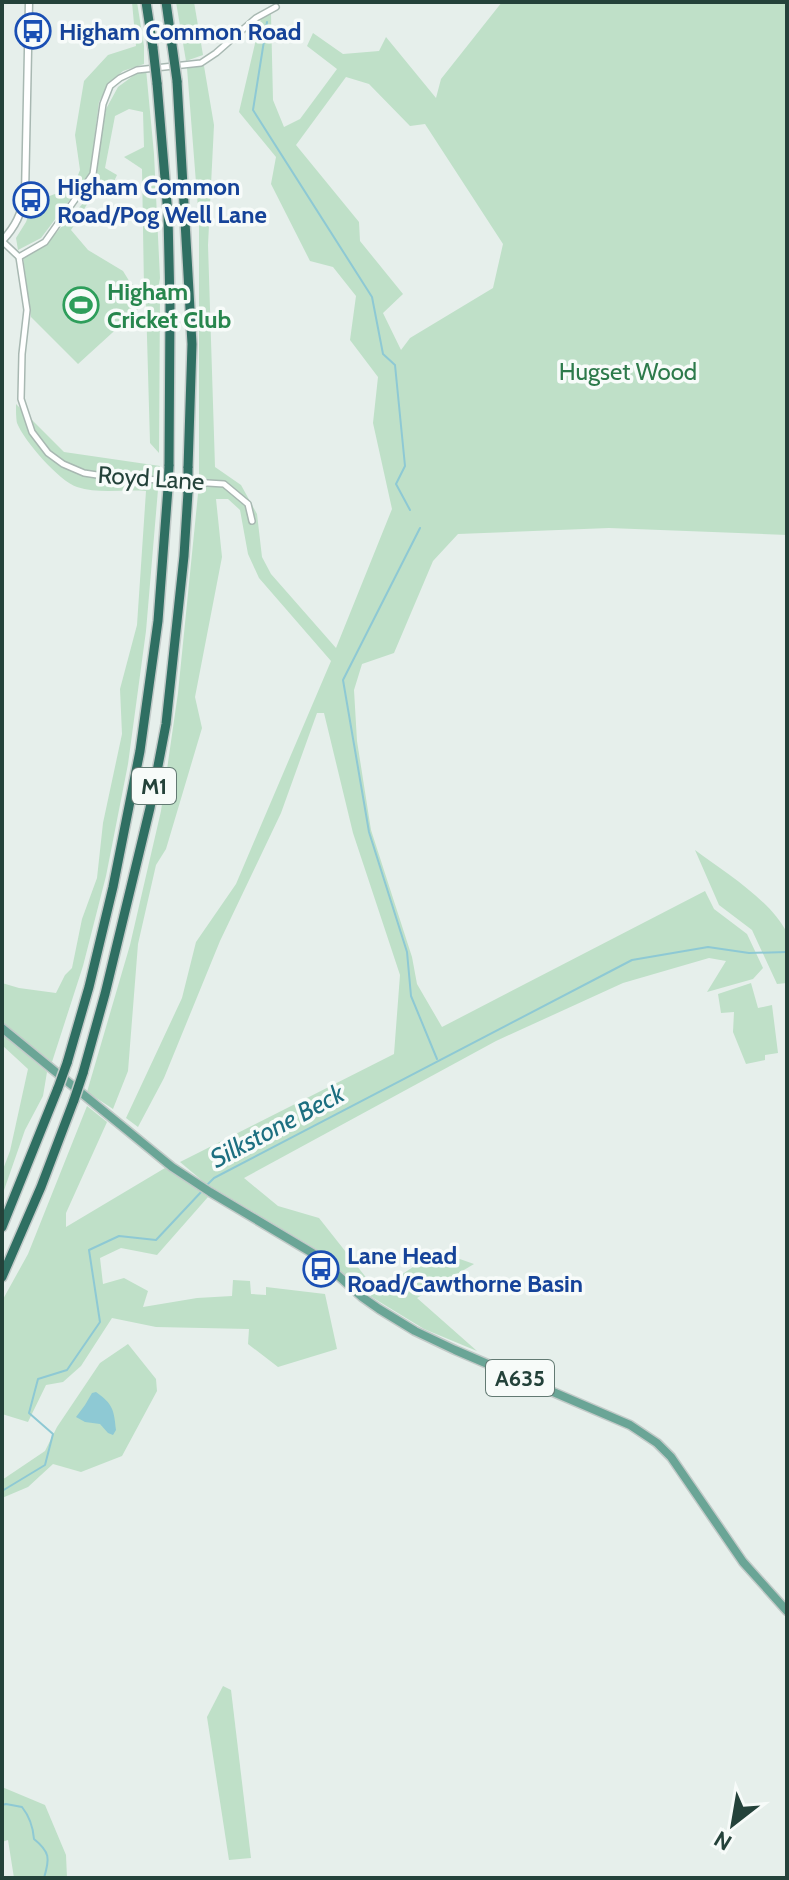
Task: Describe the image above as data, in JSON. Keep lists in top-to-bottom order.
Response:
{
  "streets": {
    "highway": ["M1"],
    "main road": ["A635"],
    "street": ["Royd Lane"]
  },
  "water": ["Silkstone Beck"],
  "parks": ["Hugset Wood"],
  "places": {
    "bus stop": ["Higham Common Road", "Higham Common Road/Pog Well Lane", "Lane Head Road/Cawthorne Basin"],
    "sports": ["Higham Cricket Club"]
  },
  "north": "bottom left"
}
